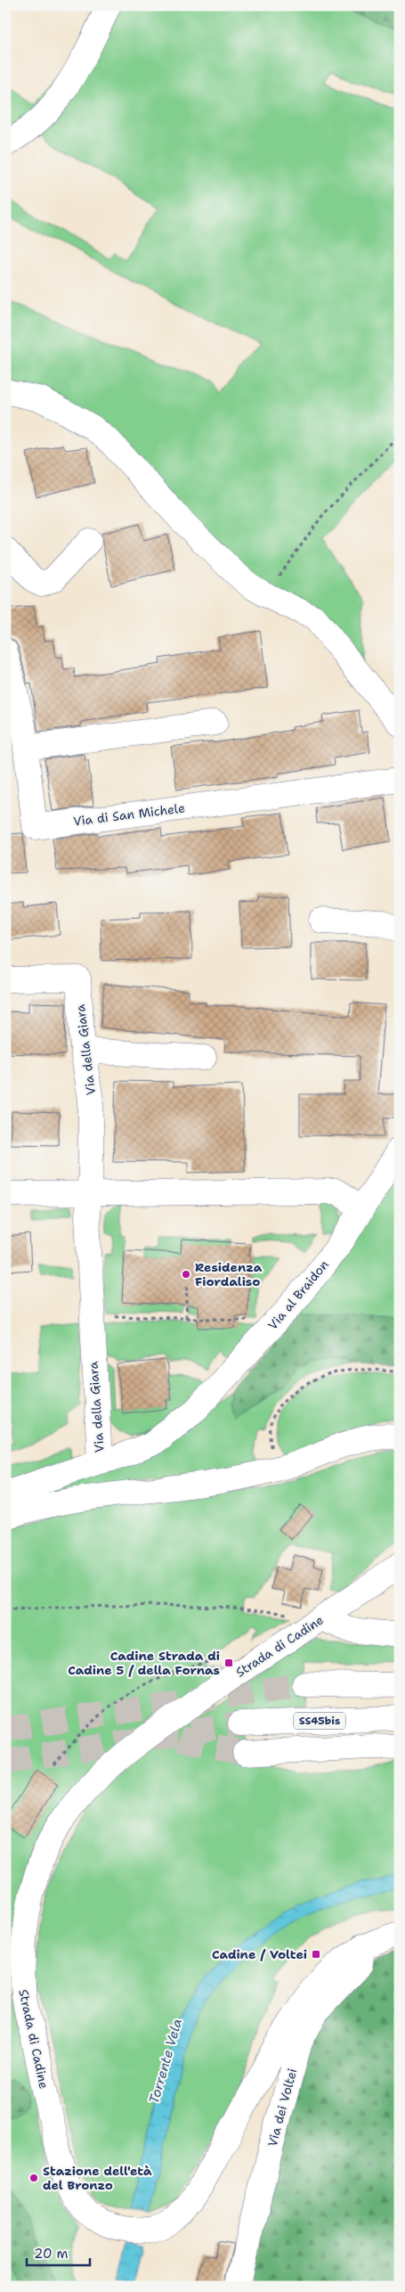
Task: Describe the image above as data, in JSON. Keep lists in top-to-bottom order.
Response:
{
  "streets": {
    "main road": [
      "Via di San Michele",
      "Via della Giara",
      "Via al Braidon",
      "Strada di Cadine",
      "SS45bis",
      "Via dei Voltei"
    ]
  },
  "crossings": [
    ["Via della Giara", "Via al Braidon"],
    ["Strada di Cadine", "Via dei Voltei"]
  ],
  "water": ["Torrente Vela"],
  "places": {
    "other": ["Residenza Fiordaliso", "Stazione dell'età del Bronzo"],
    "transit": ["Cadine Strada di Cadine 5 / della Fornas", "Cadine / Voltei"]
  },
  "scale_bar": "20 m"
}
